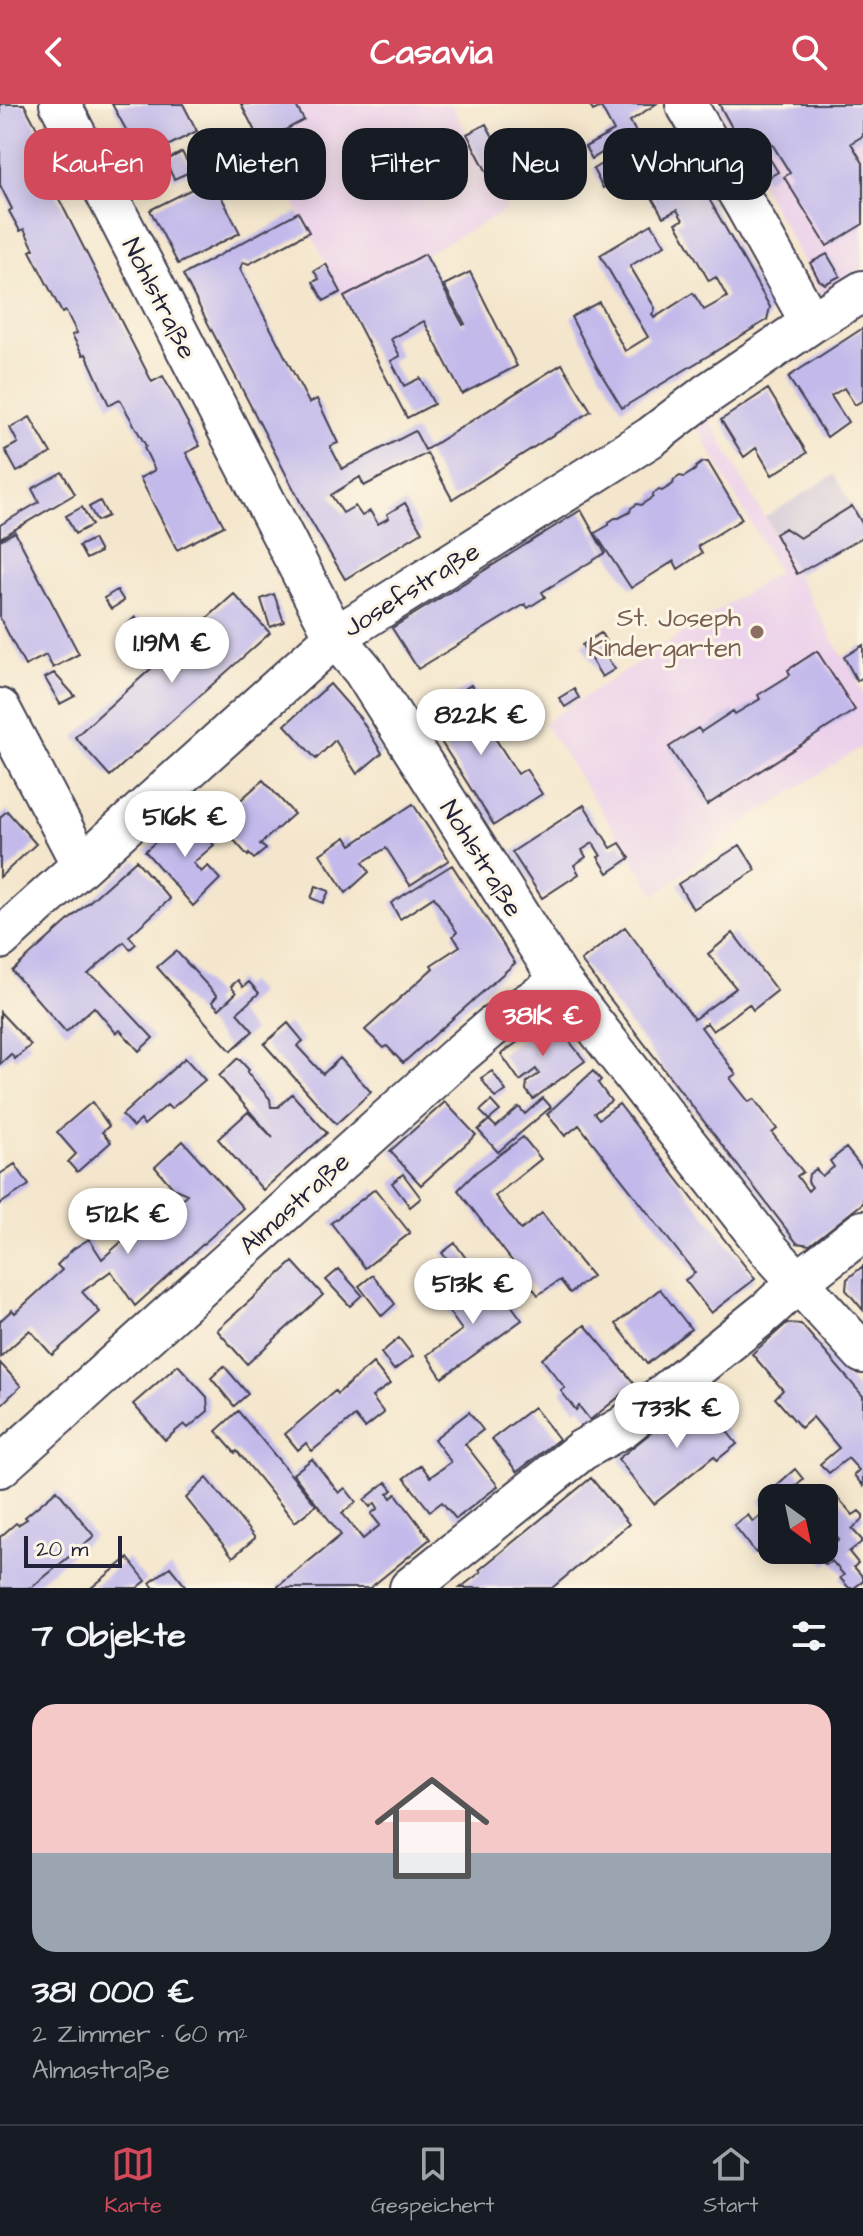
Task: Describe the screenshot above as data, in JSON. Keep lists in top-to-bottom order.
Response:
{
  "streets": {
    "street": ["Nohlstraße", "Josefstraße", "Almastraße"]
  },
  "crossings": [
    ["Nohlstraße", "Josefstraße"],
    ["Nohlstraße", "Almastraße"]
  ],
  "places": ["St. Joseph Kindergarten"],
  "scale_bar": "20 m",
  "north": "bottom right",
  "page": {
    "header": "Casavia",
    "chip": [
      "Kaufen",
      "Mieten",
      "Filter",
      "Neu",
      "Wohnung"
    ],
    "price": [
      "1.19M €",
      "822K €",
      "516K €",
      "381K €",
      "512K €",
      "513K €",
      "733K €"
    ],
    "scale": "20 m",
    "heading": "7 Objekte",
    "list": [
      {
        "name": "381 000 €",
        "note": "2 Zimmer · 60 m² · Almastraße"
      }
    ],
    "tabs": ["Karte", "Gespeichert", "Start"]
  }
}
